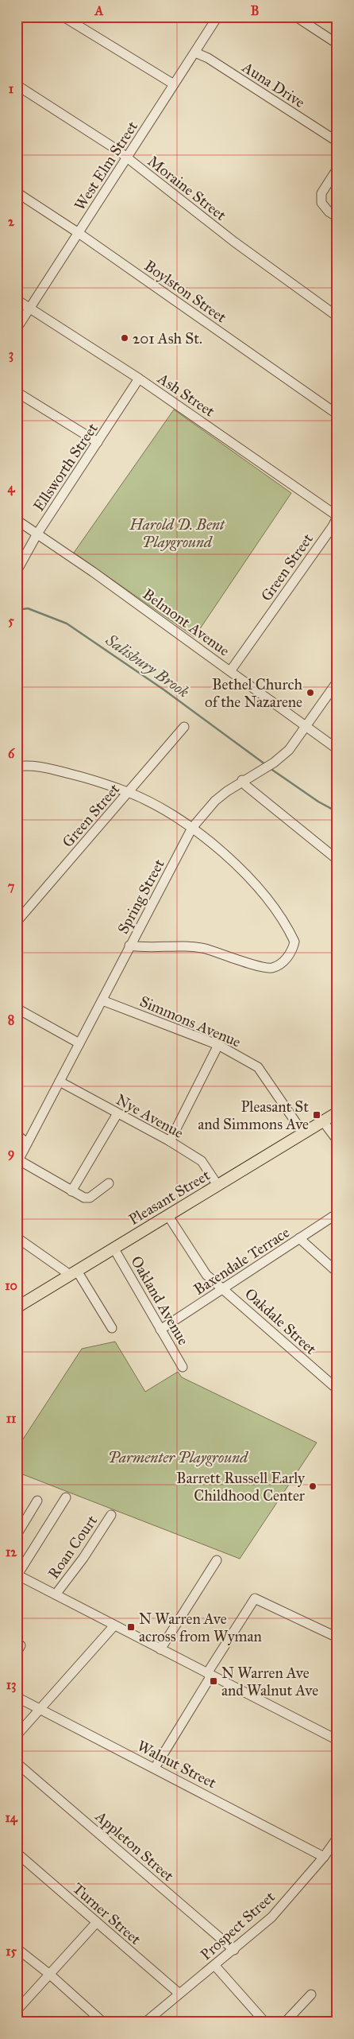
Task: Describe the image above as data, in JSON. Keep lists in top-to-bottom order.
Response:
{
  "streets": {
    "main road": ["Pleasant Street"],
    "street": [
      "Auna Drive",
      "West Elm Street",
      "Moraine Street",
      "Boylston Street",
      "Ash Street",
      "Ellsworth Street",
      "Green Street",
      "Belmont Avenue",
      "Spring Street",
      "Simmons Avenue",
      "Nye Avenue",
      "Baxendale Terrace",
      "Oakland Avenue",
      "Oakdale Street",
      "Roan Court",
      "Walnut Street",
      "Appleton Street",
      "Turner Street",
      "Prospect Street"
    ]
  },
  "crossings": [
    ["Auna Drive", "West Elm Street"],
    ["West Elm Street", "Moraine Street"],
    ["West Elm Street", "Boylston Street"],
    ["West Elm Street", "Ash Street"],
    ["Ash Street", "Ellsworth Street"],
    ["Ash Street", "Green Street"],
    ["Ellsworth Street", "Belmont Avenue"],
    ["Green Street", "Belmont Avenue"],
    ["Belmont Avenue", "Spring Street"],
    ["Spring Street", "Simmons Avenue"],
    ["Spring Street", "Nye Avenue"],
    ["Simmons Avenue", "Pleasant Street"],
    ["Nye Avenue", "Pleasant Street"],
    ["Pleasant Street", "Oakland Avenue"],
    ["Pleasant Street", "Oakdale Street"],
    ["Baxendale Terrace", "Oakland Avenue"],
    ["Baxendale Terrace", "Oakdale Street"],
    ["Walnut Street", "Prospect Street"],
    ["Appleton Street", "Prospect Street"],
    ["Turner Street", "Prospect Street"]
  ],
  "water": ["Salisbury Brook"],
  "parks": ["Harold D. Bent Playground", "Parmenter Playground"],
  "places": {
    "other": ["201 Ash St.", "Bethel Church of the Nazarene", "Barrett Russell Early Childhood Center"],
    "transit": ["Pleasant St and Simmons Ave", "N Warren Ave across from Wyman", "N Warren Ave and Walnut Ave"]
  },
  "grid": {
    "columns": ["A", "B"],
    "rows": [
      "1",
      "2",
      "3",
      "4",
      "5",
      "6",
      "7",
      "8",
      "9",
      "10",
      "11",
      "12",
      "13",
      "14",
      "15"
    ]
  }
}
